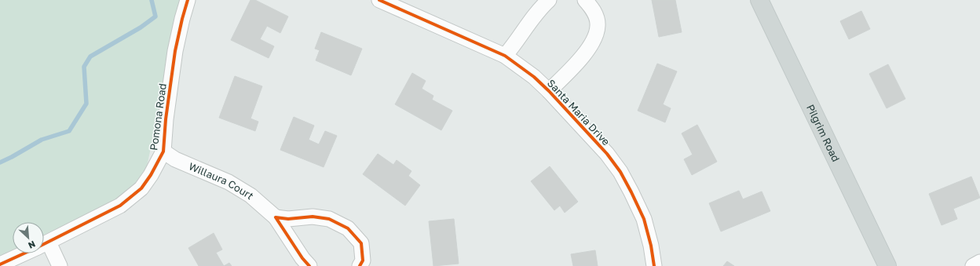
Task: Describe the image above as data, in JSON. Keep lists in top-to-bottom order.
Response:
{
  "streets": {
    "main road": ["Pilgrim Road"],
    "street": ["Santa Maria Drive", "Pomona Road", "Willaura Court"]
  },
  "crossings": [
    ["Pomona Road", "Willaura Court"]
  ],
  "north": "bottom right"
}
